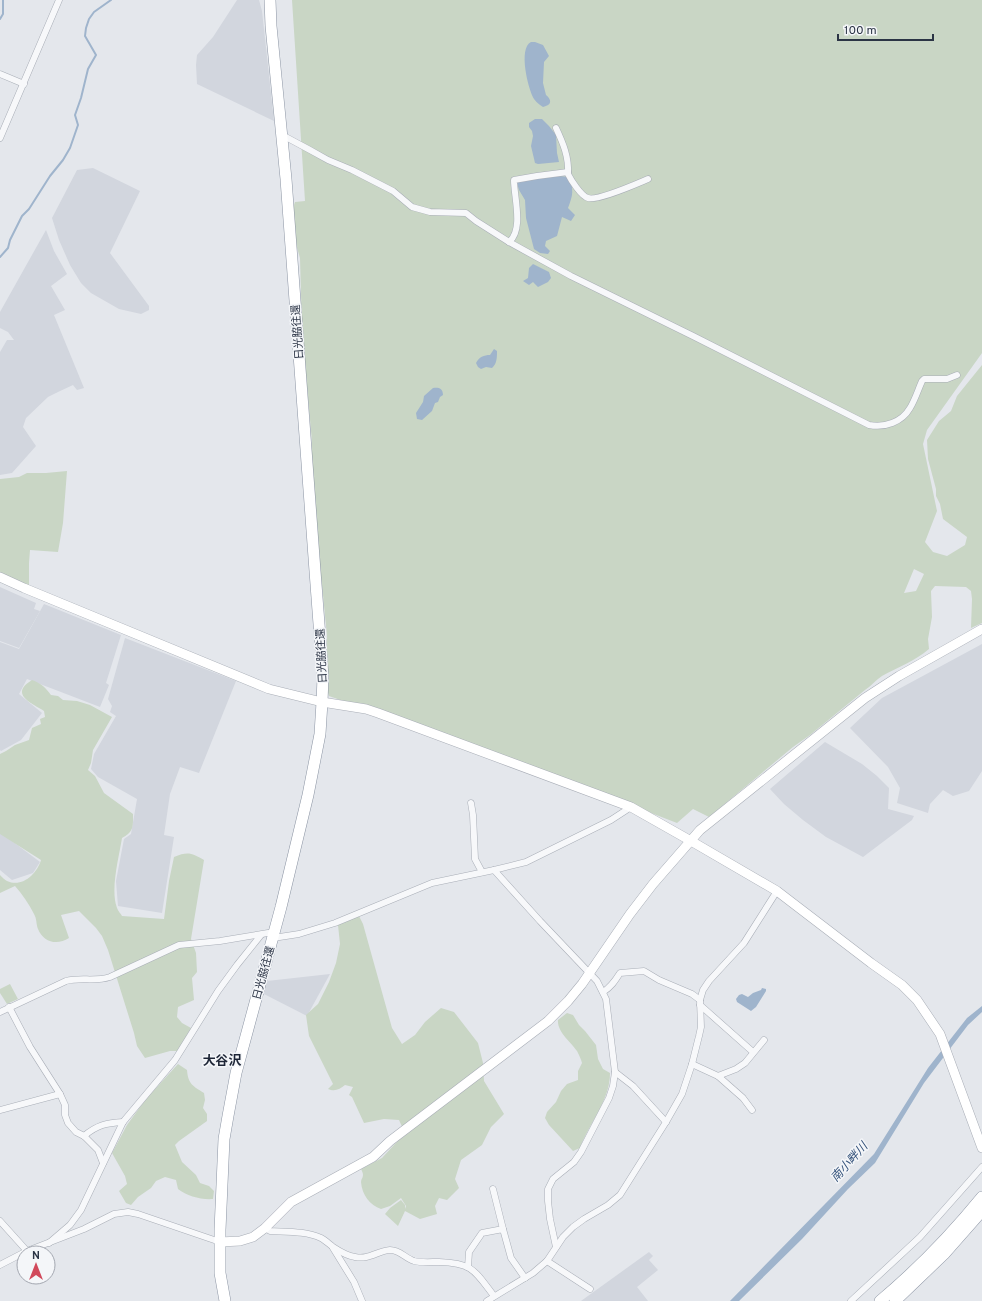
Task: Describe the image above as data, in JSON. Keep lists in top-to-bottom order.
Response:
{
  "streets": {
    "highway": ["日光脇往還"]
  },
  "districts": ["大谷沢"],
  "water": ["南小畔川"],
  "scale_bar": "100 m",
  "north": "top"
}
